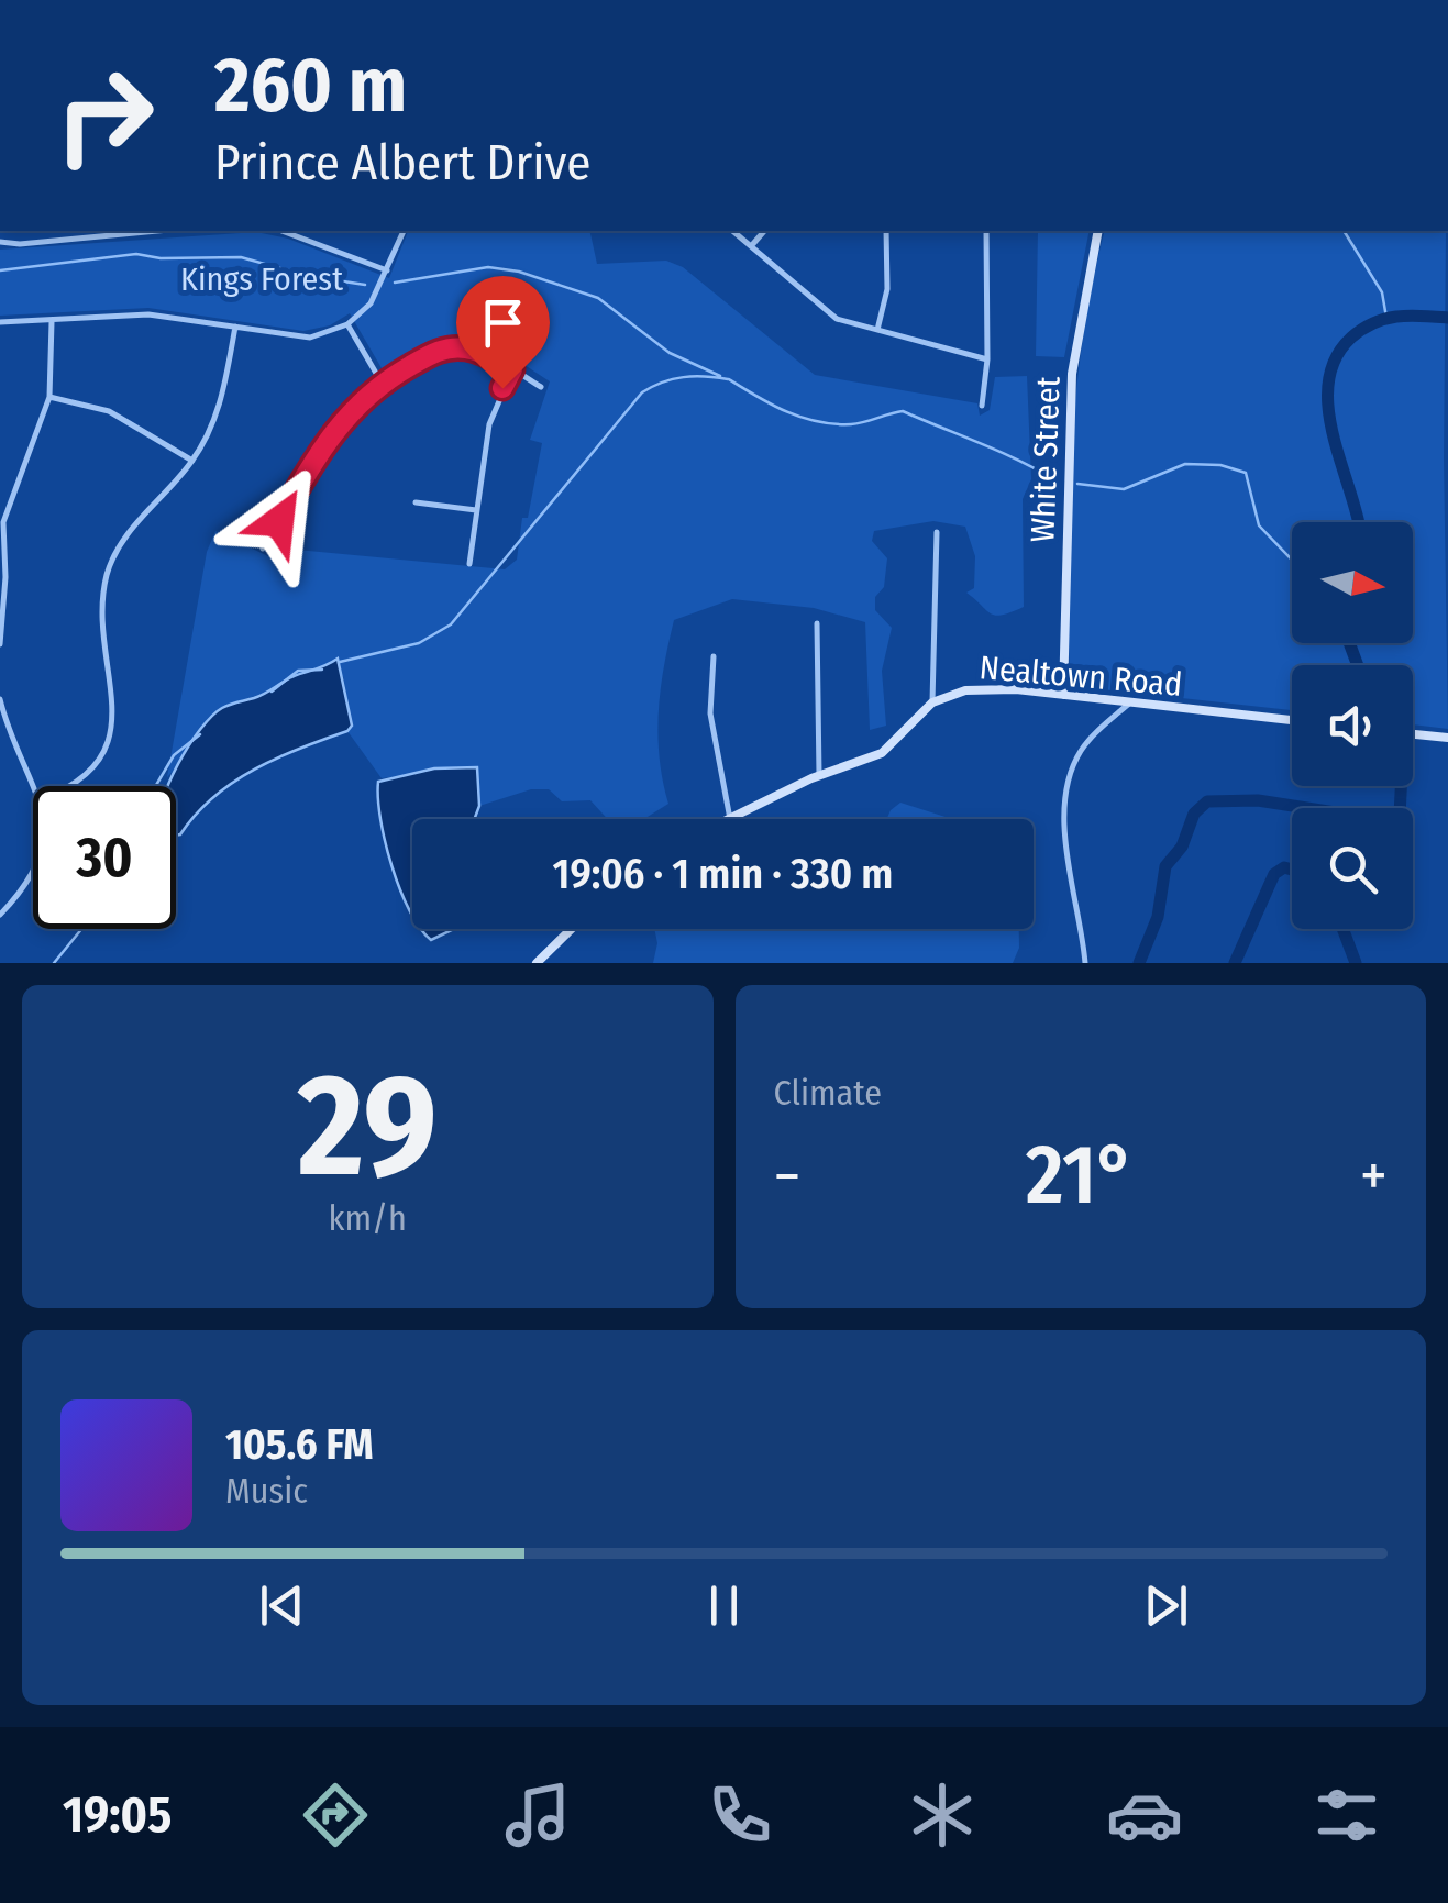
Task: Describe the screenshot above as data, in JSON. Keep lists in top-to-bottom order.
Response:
{
  "streets": {
    "street": ["White Street", "Nealtown Road"]
  },
  "crossings": [
    ["White Street", "Nealtown Road"]
  ],
  "parks": ["Kings Forest"],
  "north": "right",
  "page": {
    "turn": ["260 m", "Prince Albert Drive"],
    "limit": "30",
    "trip": "19:06 · 1 min · 330 m",
    "tile": [
      ["29", "km/h"],
      "Climate"
    ],
    "heat": ["−", "21°", "+"],
    "song": ["105.6 FM", "Music"],
    "tabs": "19:05"
  }
}
